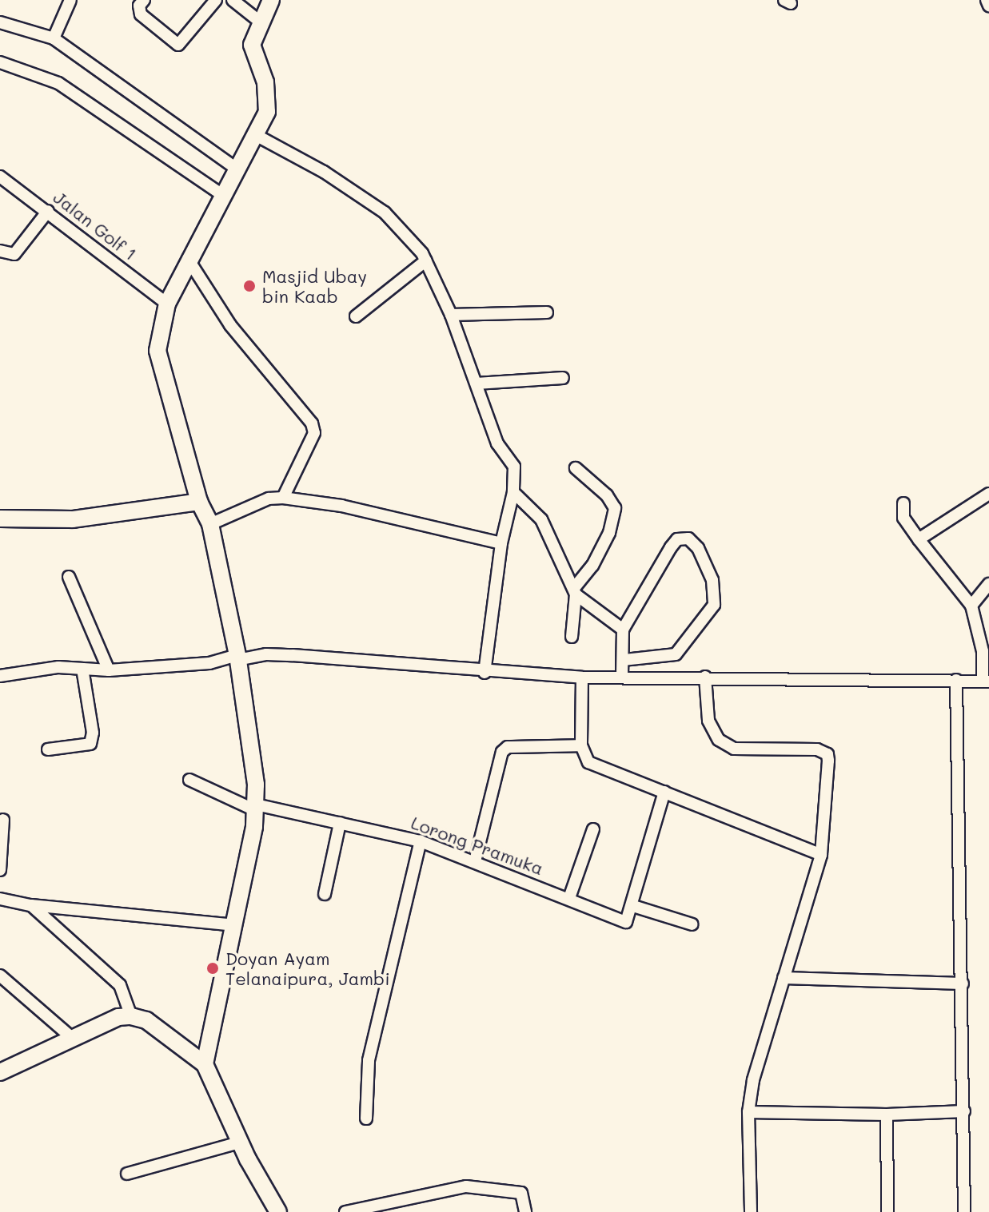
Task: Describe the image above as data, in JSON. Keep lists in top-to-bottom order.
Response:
{
  "streets": {
    "street": ["Jalan Golf 1", "Lorong Pramuka"]
  },
  "places": ["Masjid Ubay bin Kaab", "Doyan Ayam Telanaipura, Jambi"]
}
